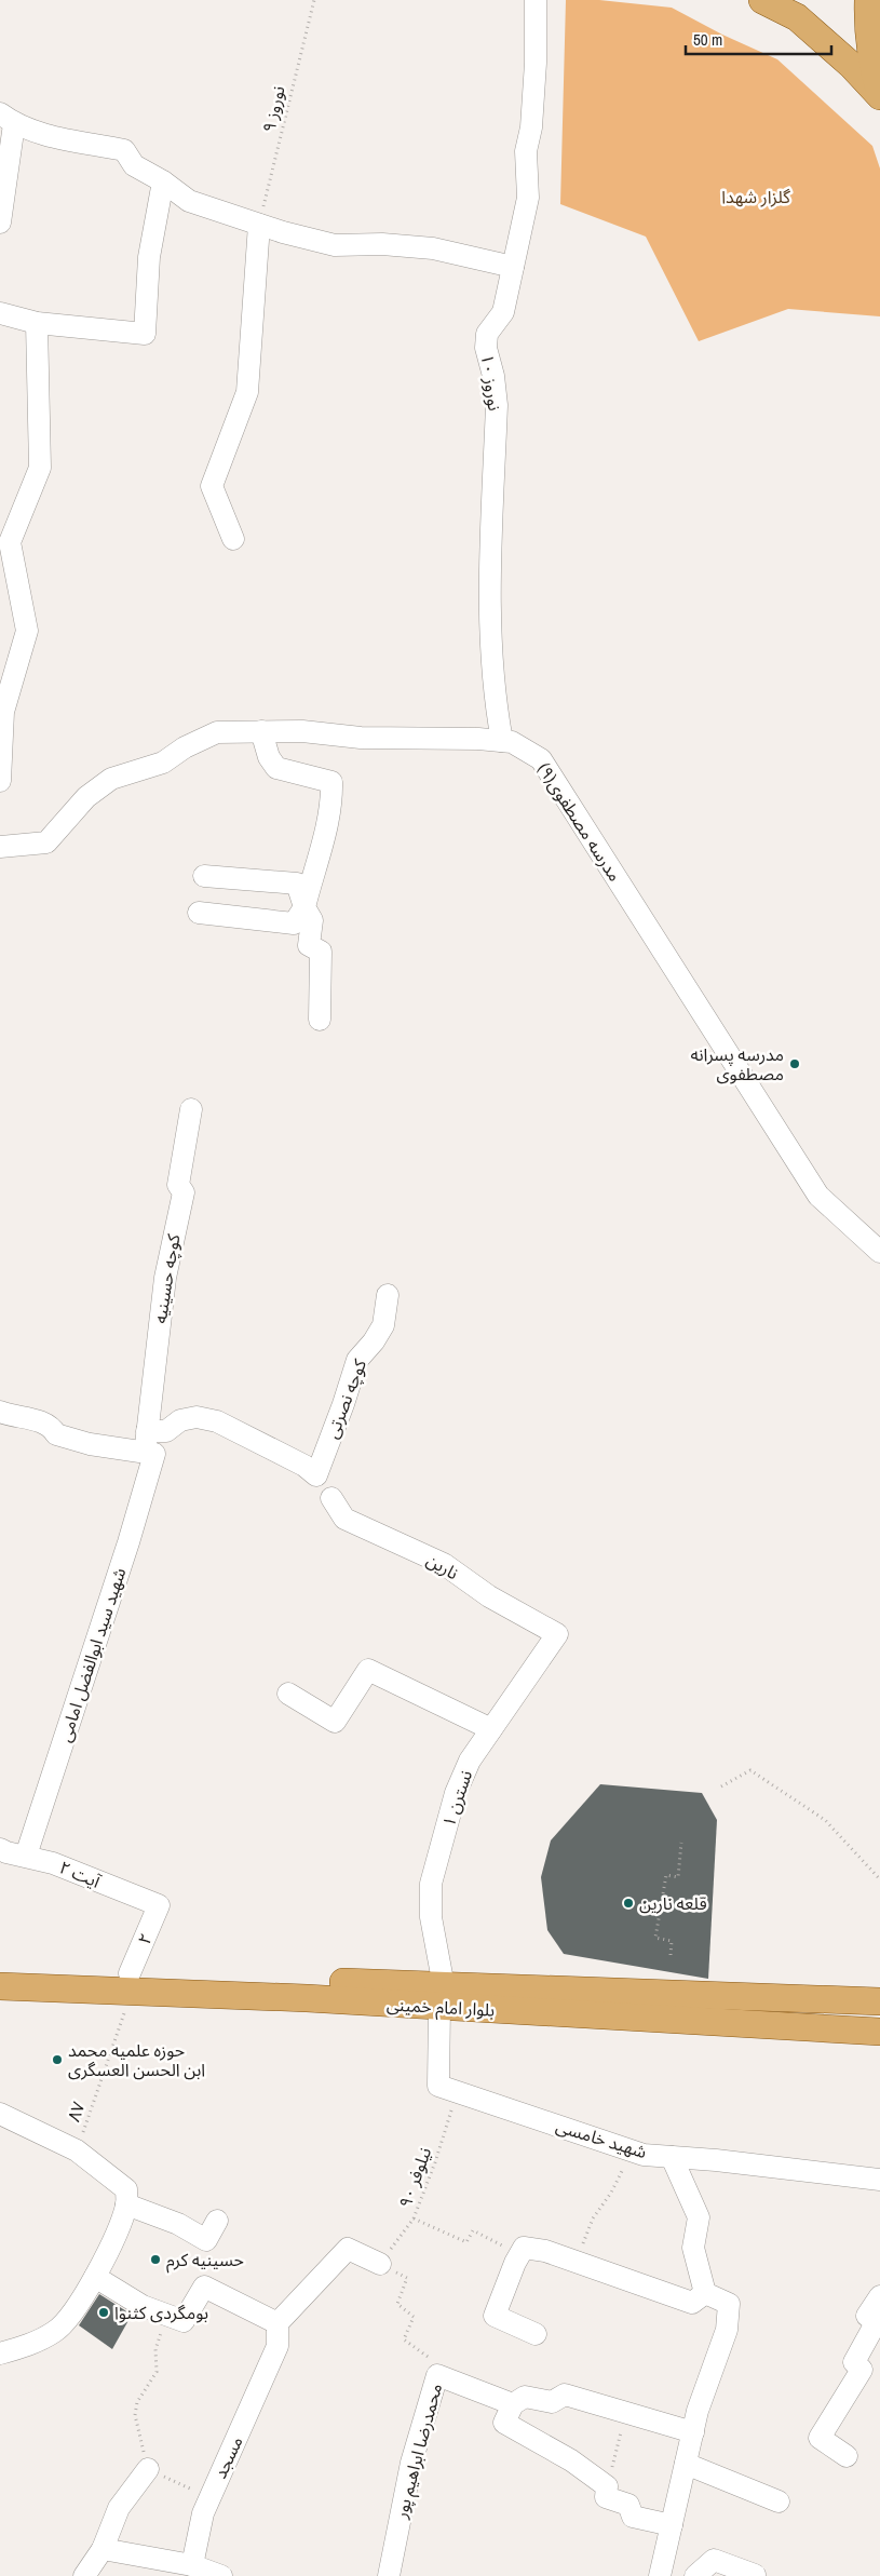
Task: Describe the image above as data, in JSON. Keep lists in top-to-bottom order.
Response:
{
  "streets": {
    "main road": ["بلوار امام خمینی"],
    "street": [
      "نوروز ۱۰",
      "مدرسه مصطفوی(۹)",
      "کوچه حسینیه",
      "کوچه نصرتی",
      "نارین",
      "شهید سید ابوالفضل امامی",
      "نسترن ۱",
      "آیت ۲",
      "۲",
      "شهید خامسی",
      "محمدرضا ابراهیم پور",
      "مسجد"
    ],
    "path": ["نوروز ۹", "۸۷", "نیلوفر ۹۰"]
  },
  "crossings": [
    ["نوروز ۱۰", "مدرسه مصطفوی(۹)"],
    ["کوچه حسینیه", "کوچه نصرتی"],
    ["کوچه حسینیه", "شهید سید ابوالفضل امامی"],
    ["کوچه نصرتی", "شهید سید ابوالفضل امامی"],
    ["نارین", "نسترن ۱"],
    ["شهید سید ابوالفضل امامی", "آیت ۲"],
    ["نسترن ۱", "بلوار امام خمینی"],
    ["نسترن ۱", "شهید خامسی"],
    ["آیت ۲", "۲"],
    ["۲", "بلوار امام خمینی"],
    ["۲", "۸۷"],
    ["بلوار امام خمینی", "۸۷"],
    ["بلوار امام خمینی", "شهید خامسی"],
    ["شهید خامسی", "نیلوفر ۹۰"]
  ],
  "parks": ["گلزار شهدا"],
  "places": [
    "مدرسه پسرانه مصطفوی",
    "قلعه نارین",
    "حوزه علمیه محمد ابن الحسن العسگری",
    "حسینیه کرم",
    "بومگردی کثنوا"
  ],
  "scale_bar": "50 m"
}
